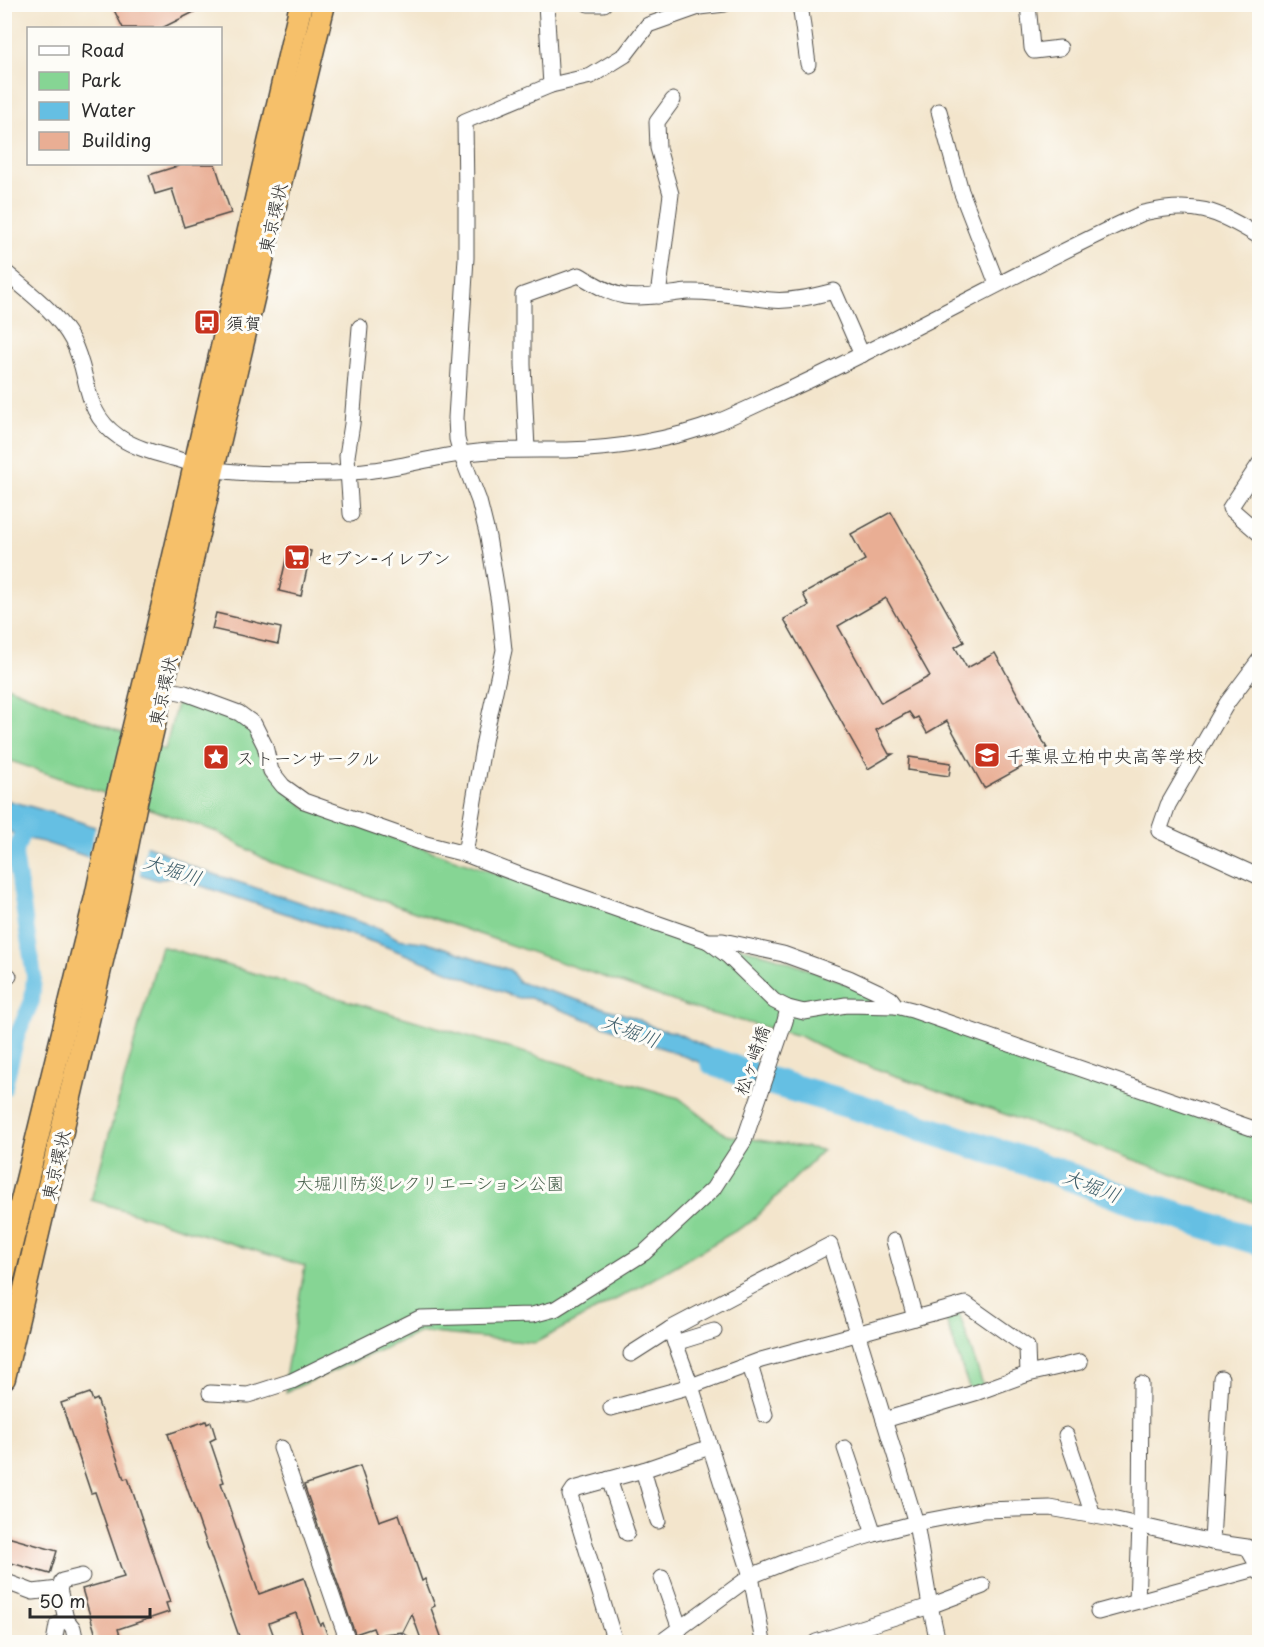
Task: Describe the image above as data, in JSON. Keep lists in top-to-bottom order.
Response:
{
  "streets": {
    "highway": ["東京環状"],
    "street": ["松ヶ崎橋"]
  },
  "water": ["大堀川"],
  "parks": ["大堀川防災レクリエーション公園"],
  "places": {
    "bus stop": ["須賀"],
    "supermarket": ["セブン-イレブン"],
    "school or university": ["千葉県立柏中央高等学校"],
    "place": ["ストーンサークル"]
  },
  "legend": [
    "Road",
    "Park",
    "Water",
    "Building"
  ],
  "scale_bar": "50 m"
}
